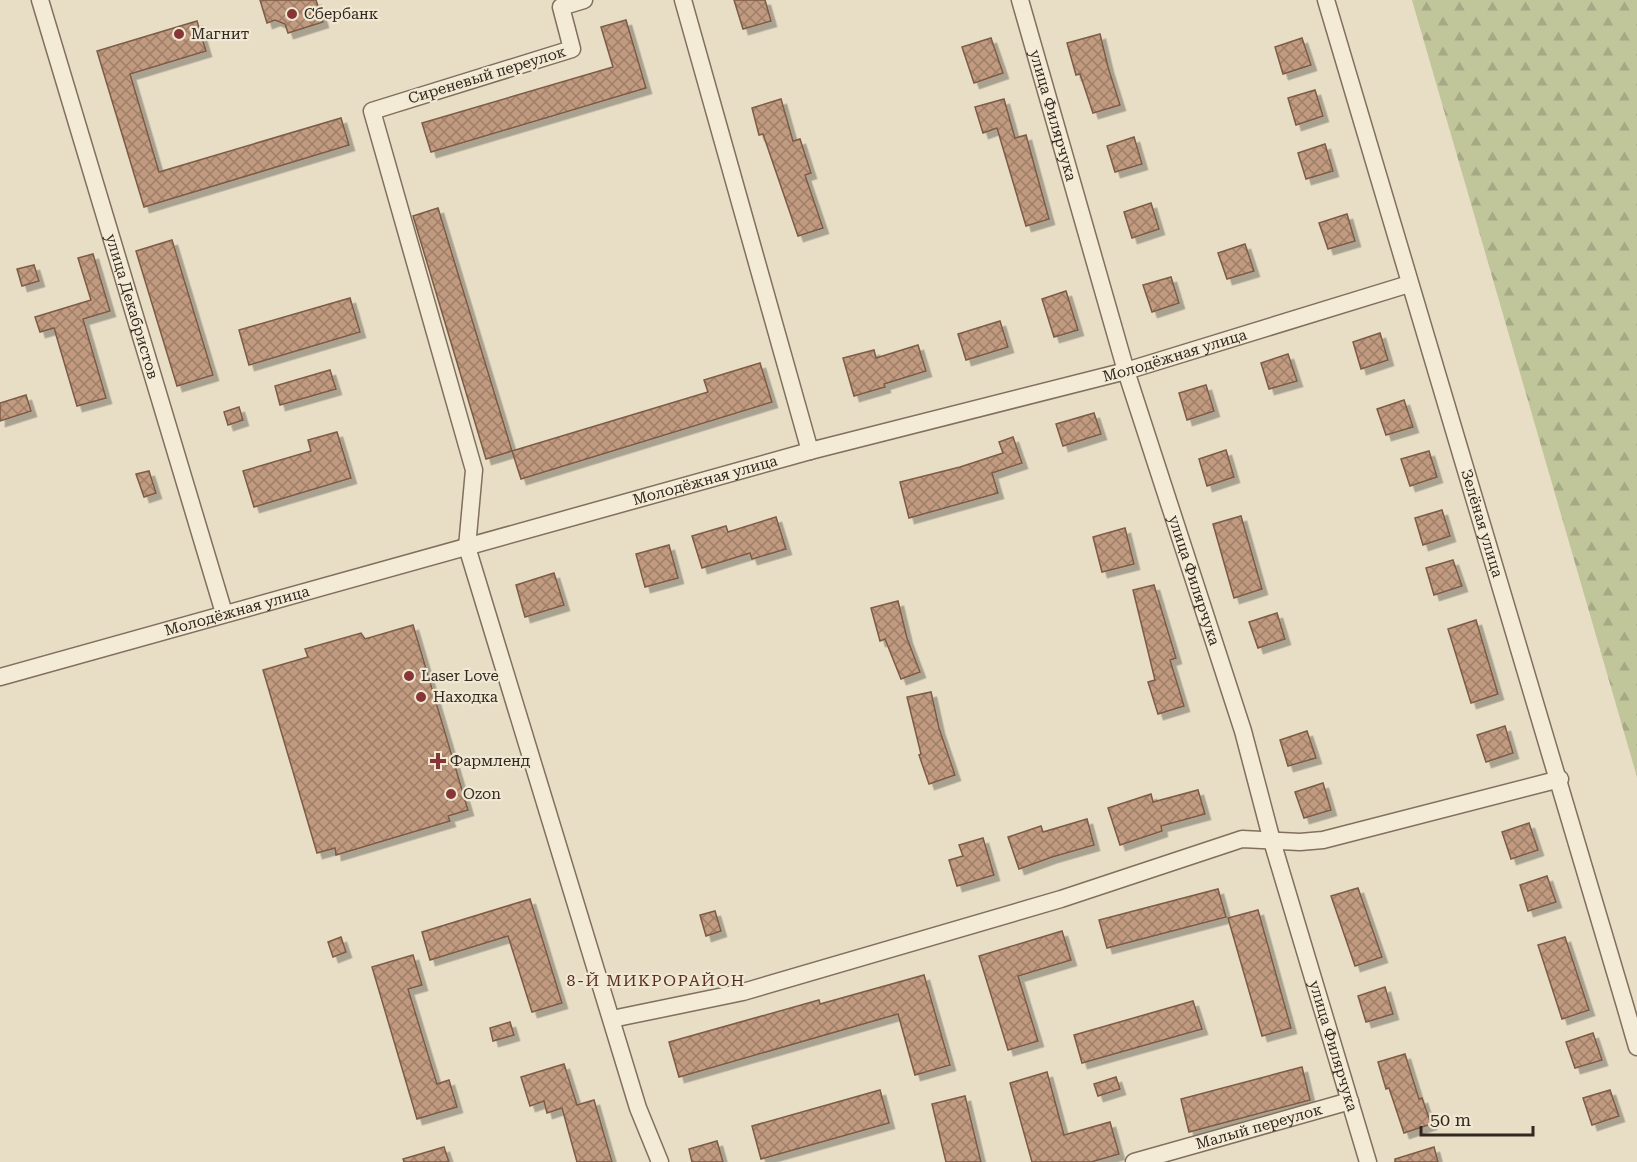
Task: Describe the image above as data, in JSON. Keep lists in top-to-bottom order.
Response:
{
  "streets": {
    "street": [
      "Сиреневый переулок",
      "улица Филярчука",
      "улица Декабристов",
      "Молодёжная улица",
      "Зелёная улица",
      "Малый переулок"
    ]
  },
  "crossings": [
    ["Сиреневый переулок", "Молодёжная улица"],
    ["улица Филярчука", "Молодёжная улица"],
    ["улица Филярчука", "Малый переулок"],
    ["улица Декабристов", "Молодёжная улица"],
    ["Молодёжная улица", "Зелёная улица"]
  ],
  "districts": ["8-Й МИКРОРАЙОН"],
  "places": {
    "other": [
      "Сбербанк",
      "Магнит",
      "Laser Love",
      "Находка",
      "Ozon"
    ],
    "health": ["Фармленд"]
  },
  "scale_bar": "50 m"
}
